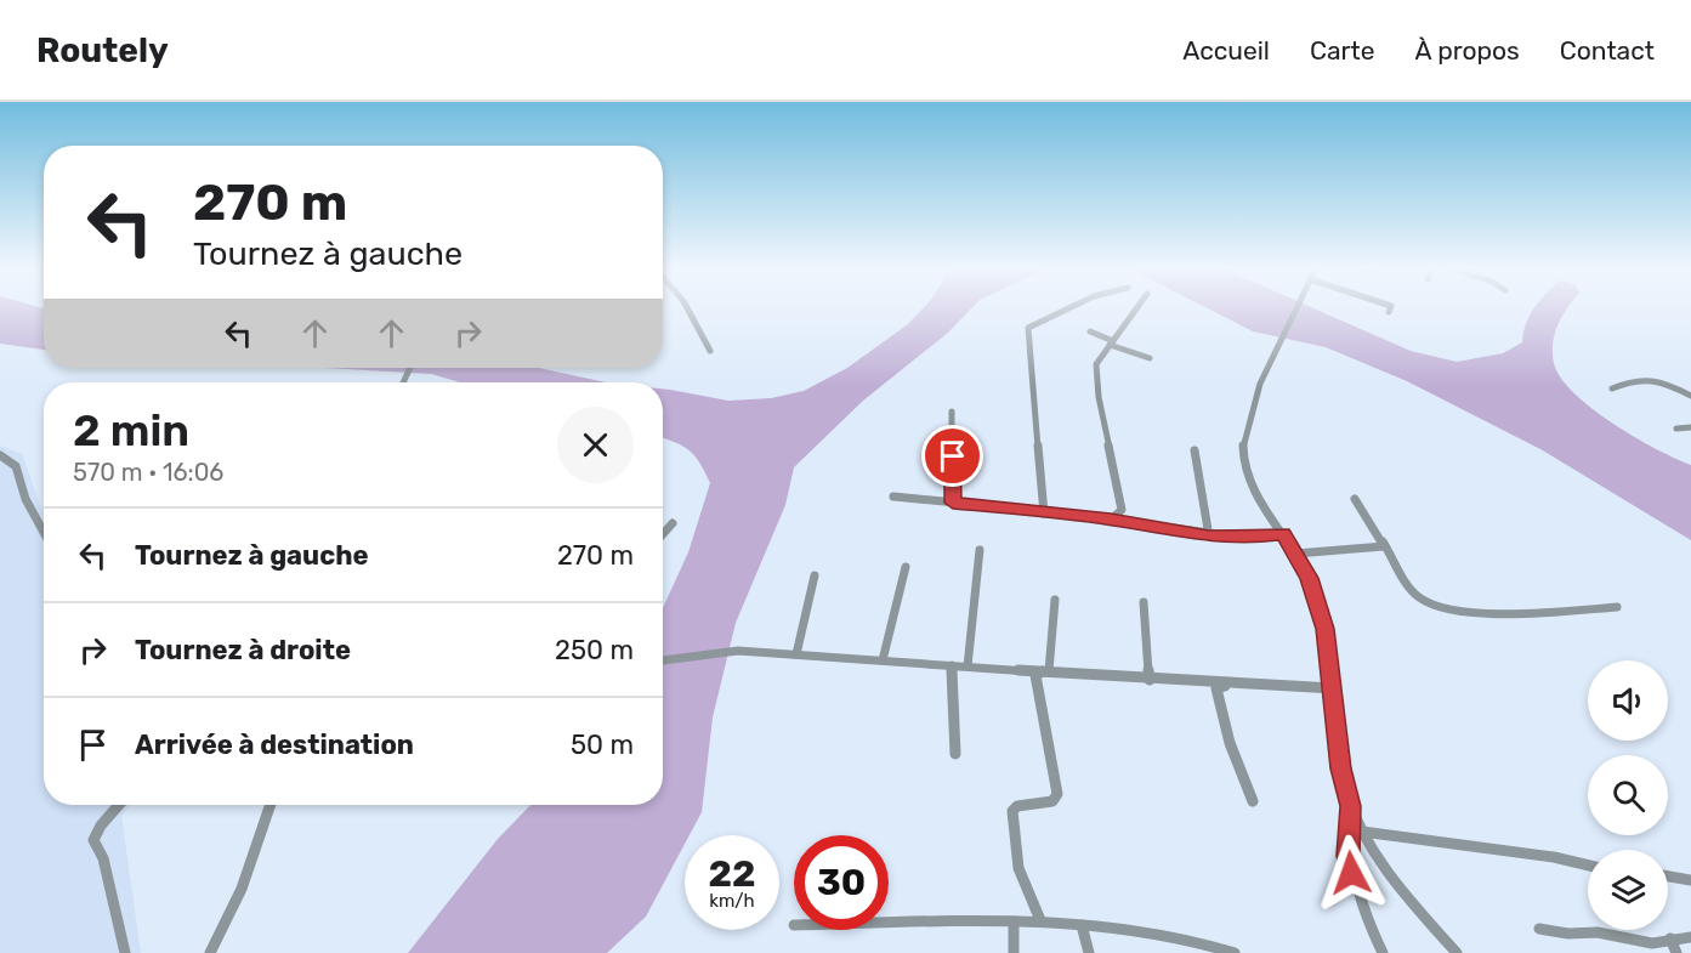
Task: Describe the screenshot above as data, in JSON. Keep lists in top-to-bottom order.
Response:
{
  "page": {
    "header": "Routely",
    "nav": [
      "Accueil",
      "Carte",
      "À propos",
      "Contact"
    ],
    "turn": ["270 m", "Tournez à gauche"],
    "heading": ["2 min", "570 m · 16:06"],
    "list": [
      {
        "name": "Tournez à gauche",
        "value": "270 m"
      },
      {
        "name": "Tournez à droite",
        "value": "250 m"
      },
      {
        "name": "Arrivée à destination",
        "value": "50 m"
      }
    ],
    "speed": "22 km/h",
    "limit": "30"
  }
}
